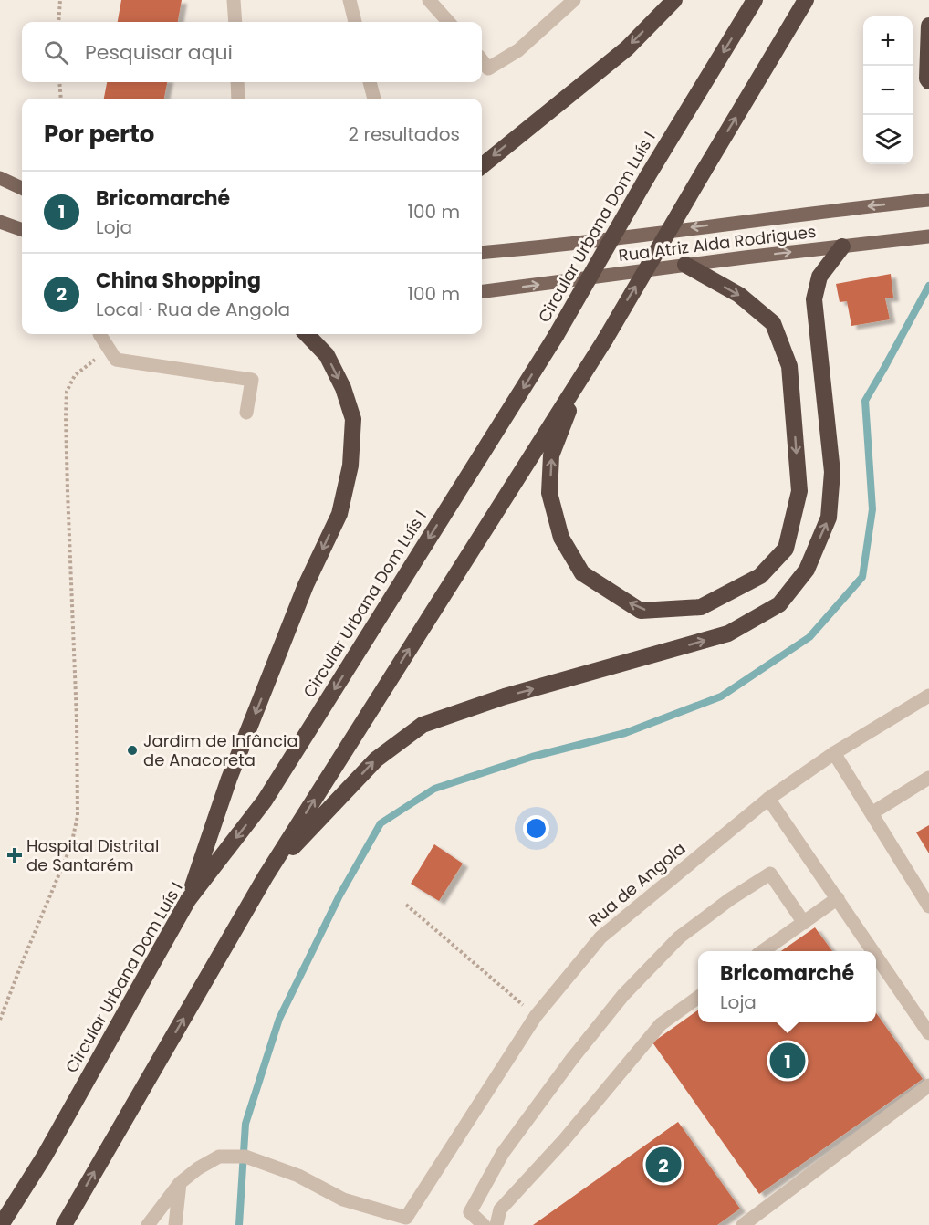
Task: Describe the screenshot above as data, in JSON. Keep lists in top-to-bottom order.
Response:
{
  "streets": {
    "highway": ["Circular Urbana Dom Luís I"],
    "main road": ["Rua Atriz Alda Rodrigues"],
    "street": ["Rua de Angola"]
  },
  "places": {
    "other": ["Jardim de Infância de Anacoreta"],
    "health": ["Hospital Distrital de Santarém"]
  },
  "page": {
    "map_buttons": ["+", "−"],
    "search": "Pesquisar aqui",
    "heading": ["Por perto", "2 resultados"],
    "list": [
      {
        "mark": "1",
        "name": "Bricomarché",
        "note": "Loja",
        "value": "100 m"
      },
      {
        "mark": "2",
        "name": "China Shopping",
        "note": "Local · Rua de Angola",
        "value": "100 m"
      }
    ],
    "popup": ["Bricomarché", "Loja"],
    "pins": ["1", "2"]
  }
}
